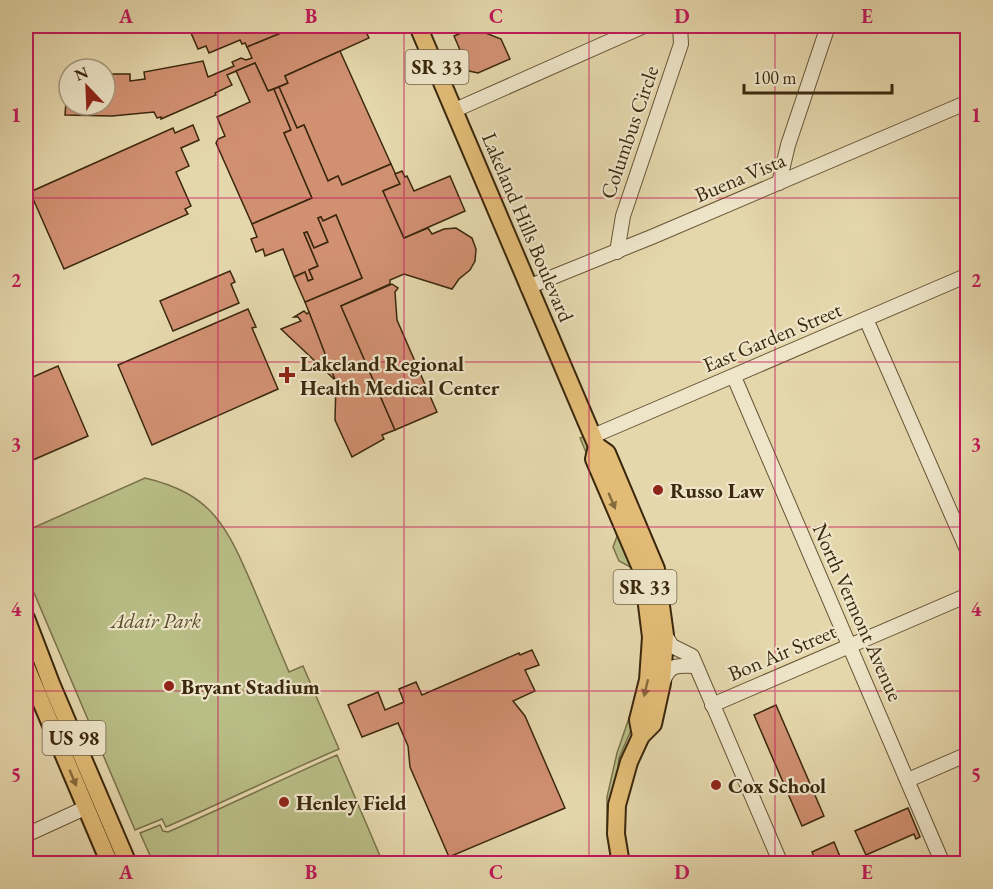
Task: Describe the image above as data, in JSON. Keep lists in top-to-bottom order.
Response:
{
  "streets": {
    "main road": ["SR 33", "Lakeland Hills Boulevard", "US 98"],
    "street": [
      "Columbus Circle",
      "Buena Vista",
      "East Garden Street",
      "North Vermont Avenue",
      "Bon Air Street"
    ]
  },
  "crossings": [
    ["Columbus Circle", "Buena Vista"],
    ["Buena Vista", "Lakeland Hills Boulevard"],
    ["Lakeland Hills Boulevard", "East Garden Street"],
    ["East Garden Street", "North Vermont Avenue"],
    ["North Vermont Avenue", "Bon Air Street"]
  ],
  "parks": ["Adair Park"],
  "places": {
    "health": ["Lakeland Regional Health Medical Center"],
    "other": [
      "Russo Law",
      "Bryant Stadium",
      "Cox School",
      "Henley Field"
    ]
  },
  "scale_bar": "100 m",
  "north": "top left",
  "grid": {
    "columns": [
      "A",
      "B",
      "C",
      "D",
      "E"
    ],
    "rows": [
      "1",
      "2",
      "3",
      "4",
      "5"
    ]
  }
}
